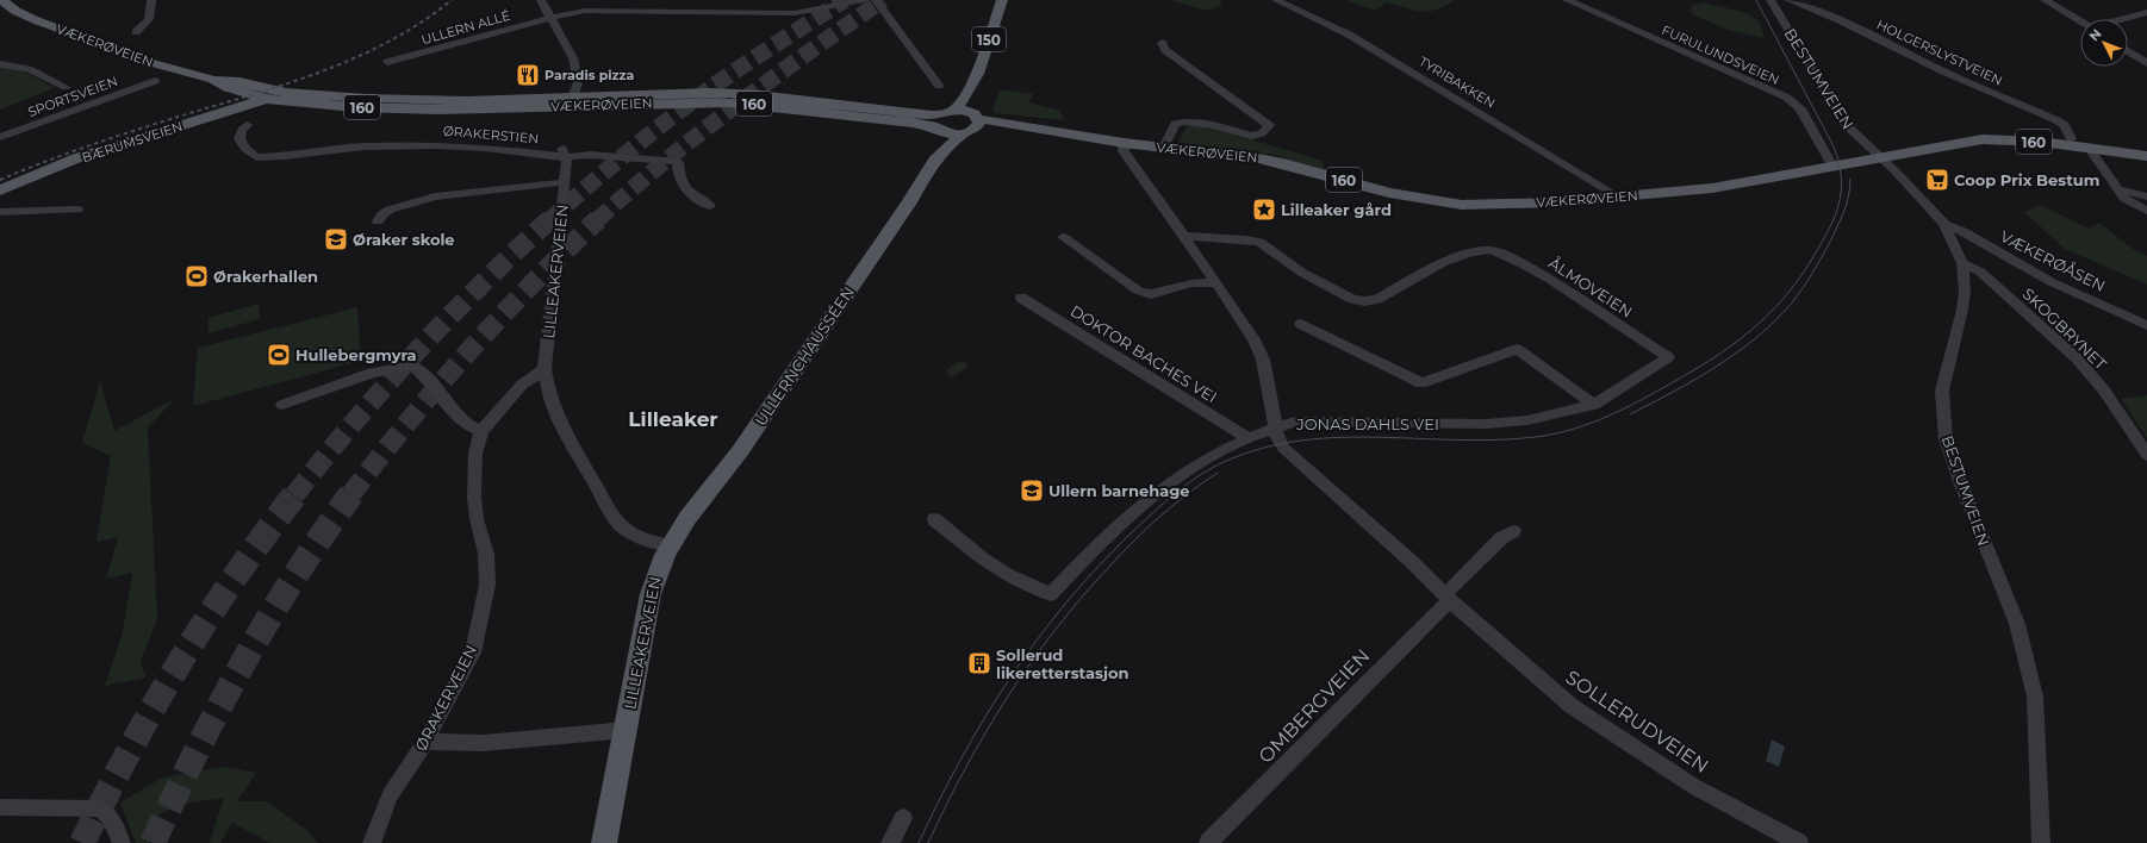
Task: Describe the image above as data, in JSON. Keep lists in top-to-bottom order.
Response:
{
  "streets": {
    "main road": [
      "150",
      "VÆKERØVEIEN",
      "160",
      "BÆRUMSVEIEN",
      "LILLEAKERVEIEN",
      "ULLERNCHAUSSÉEN"
    ],
    "street": [
      "ULLERN ALLÉ",
      "HOLGERSLYSTVEIEN",
      "FURULUNDSVEIEN",
      "BESTUMVEIEN",
      "TYRIBAKKEN",
      "SPORTSVEIEN",
      "ØRAKERSTIEN",
      "VÆKERØÅSEN",
      "ÅLMOVEIEN",
      "SKOGBRYNET",
      "DOKTOR BACHES VEI",
      "JONAS DAHLS VEI",
      "ØRAKERVEIEN",
      "OMBERGVEIEN",
      "SOLLERUDVEIEN"
    ]
  },
  "crossings": [
    ["VÆKERØVEIEN", "FURULUNDSVEIEN"],
    ["VÆKERØVEIEN", "BESTUMVEIEN"],
    ["VÆKERØVEIEN", "TYRIBAKKEN"],
    ["VÆKERØVEIEN", "BÆRUMSVEIEN"],
    ["VÆKERØVEIEN", "ULLERNCHAUSSÉEN"],
    ["VÆKERØVEIEN", "SOLLERUDVEIEN"],
    ["BESTUMVEIEN", "VÆKERØÅSEN"],
    ["BESTUMVEIEN", "SKOGBRYNET"],
    ["ØRAKERSTIEN", "LILLEAKERVEIEN"],
    ["LILLEAKERVEIEN", "ULLERNCHAUSSÉEN"],
    ["LILLEAKERVEIEN", "ØRAKERVEIEN"],
    ["ÅLMOVEIEN", "JONAS DAHLS VEI"],
    ["ÅLMOVEIEN", "SOLLERUDVEIEN"],
    ["DOKTOR BACHES VEI", "JONAS DAHLS VEI"],
    ["JONAS DAHLS VEI", "SOLLERUDVEIEN"],
    ["OMBERGVEIEN", "SOLLERUDVEIEN"]
  ],
  "districts": ["Lilleaker"],
  "places": {
    "restaurant": ["Paradis pizza"],
    "supermarket": ["Coop Prix Bestum"],
    "place": ["Lilleaker gård"],
    "school or university": ["Øraker skole", "Ullern barnehage"],
    "sports": ["Ørakerhallen", "Hullebergmyra"],
    "building": ["Sollerud likeretterstasjon"]
  },
  "north": "top left"
}
